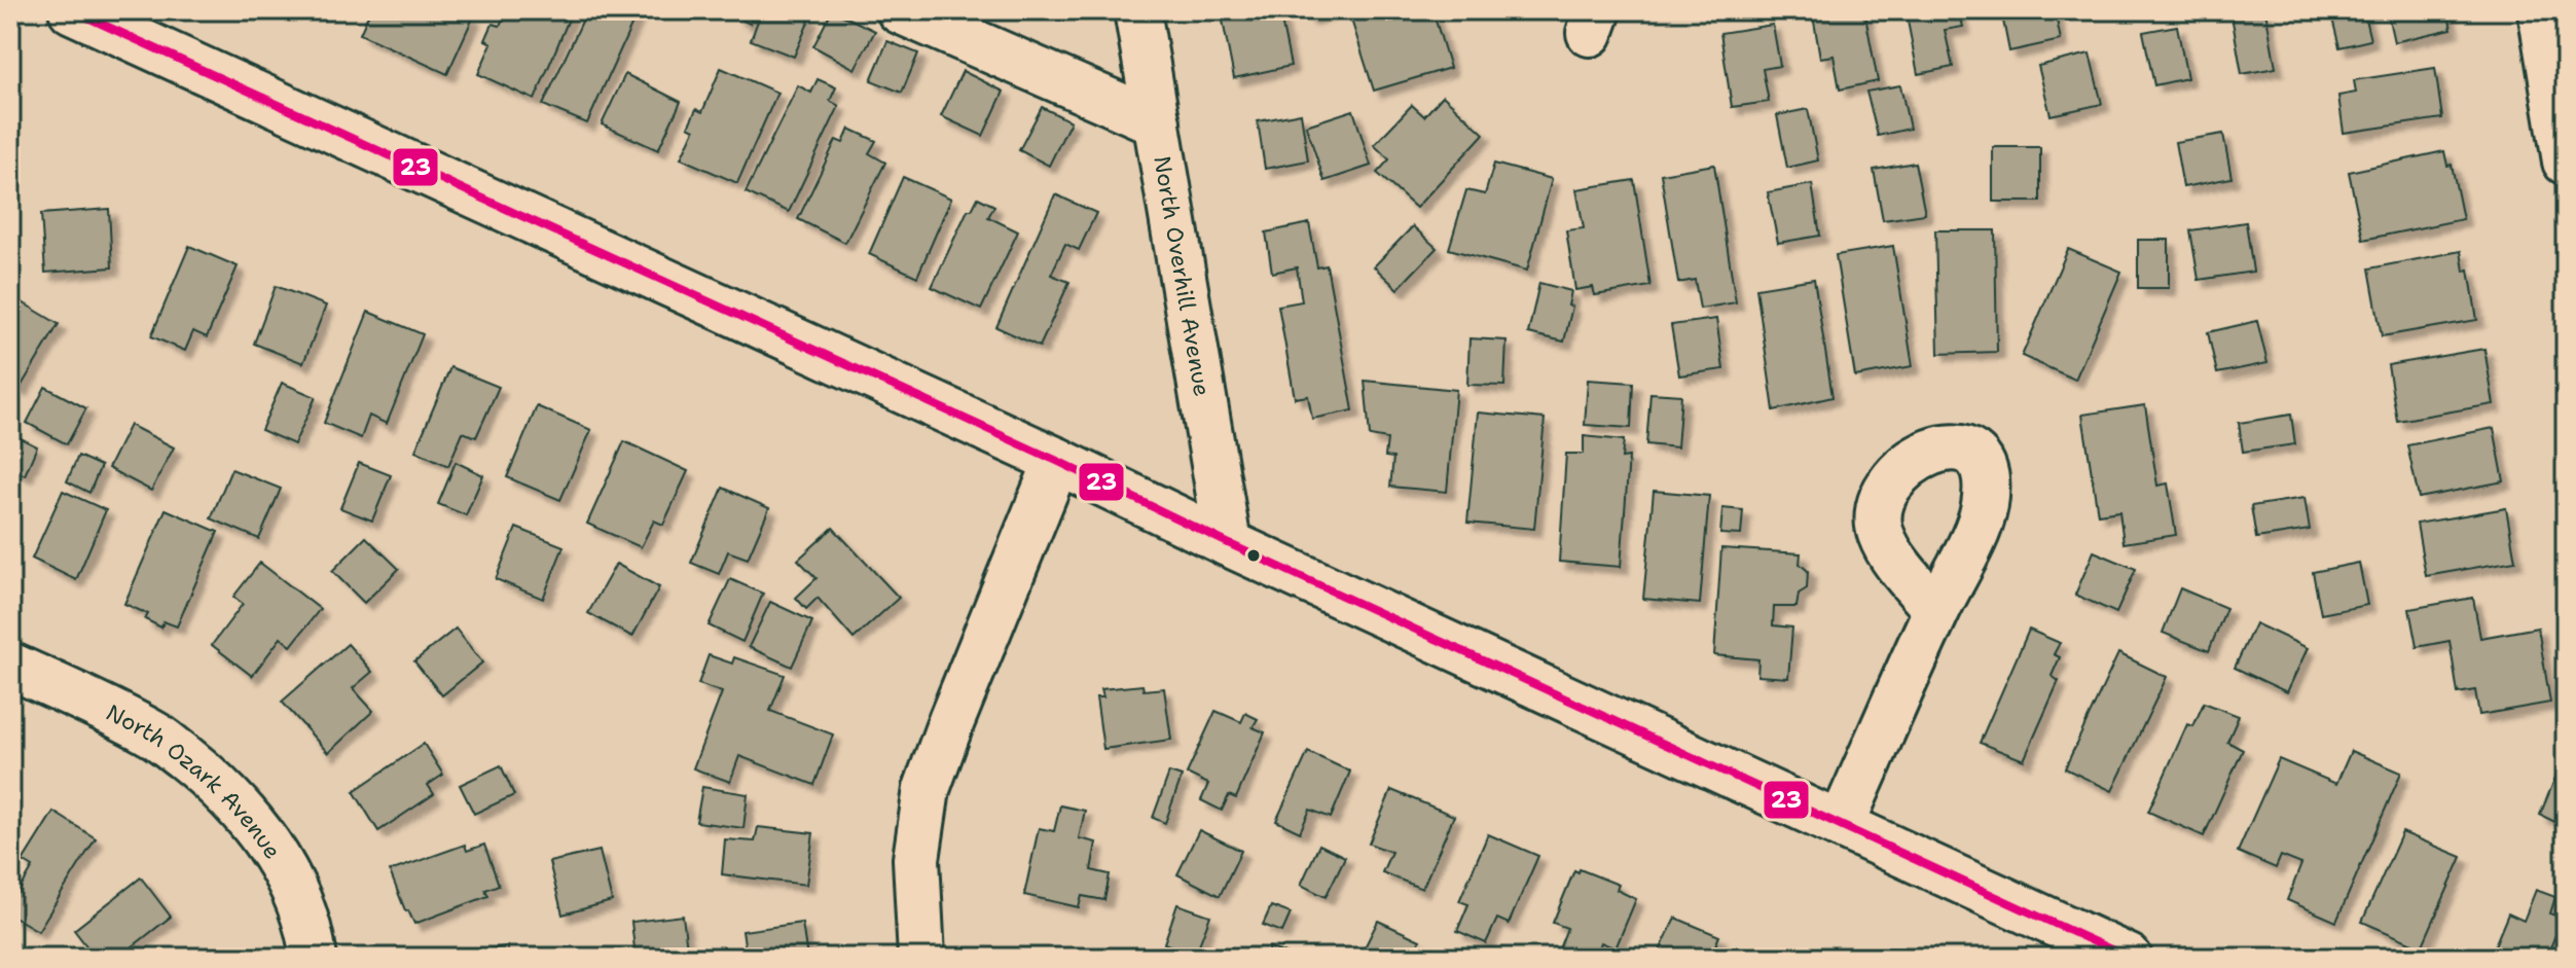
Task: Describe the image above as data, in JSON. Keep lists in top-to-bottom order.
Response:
{
  "streets": {
    "street": ["North Overhill Avenue", "North Ozark Avenue"]
  },
  "lines": ["transit line 23"]
}
